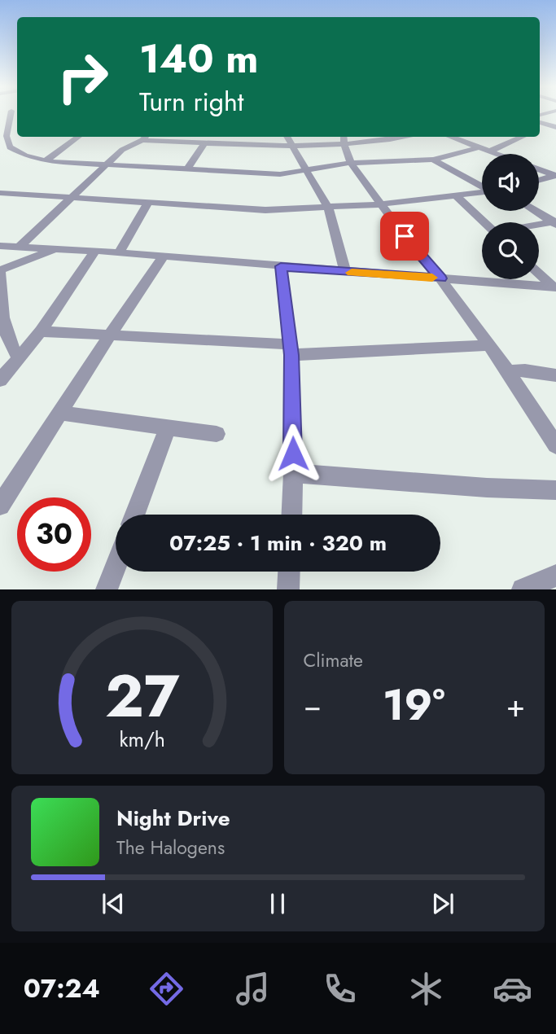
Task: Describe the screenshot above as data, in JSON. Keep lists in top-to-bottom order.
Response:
{
  "page": {
    "turn": ["140 m", "Turn right"],
    "limit": "30",
    "trip": "07:25 · 1 min · 320 m",
    "tile": "Climate",
    "heat": ["−", "19°", "+"],
    "song": ["Night Drive", "The Halogens"],
    "tabs": "07:24",
    "gauge": ["27", "km/h"]
  }
}
